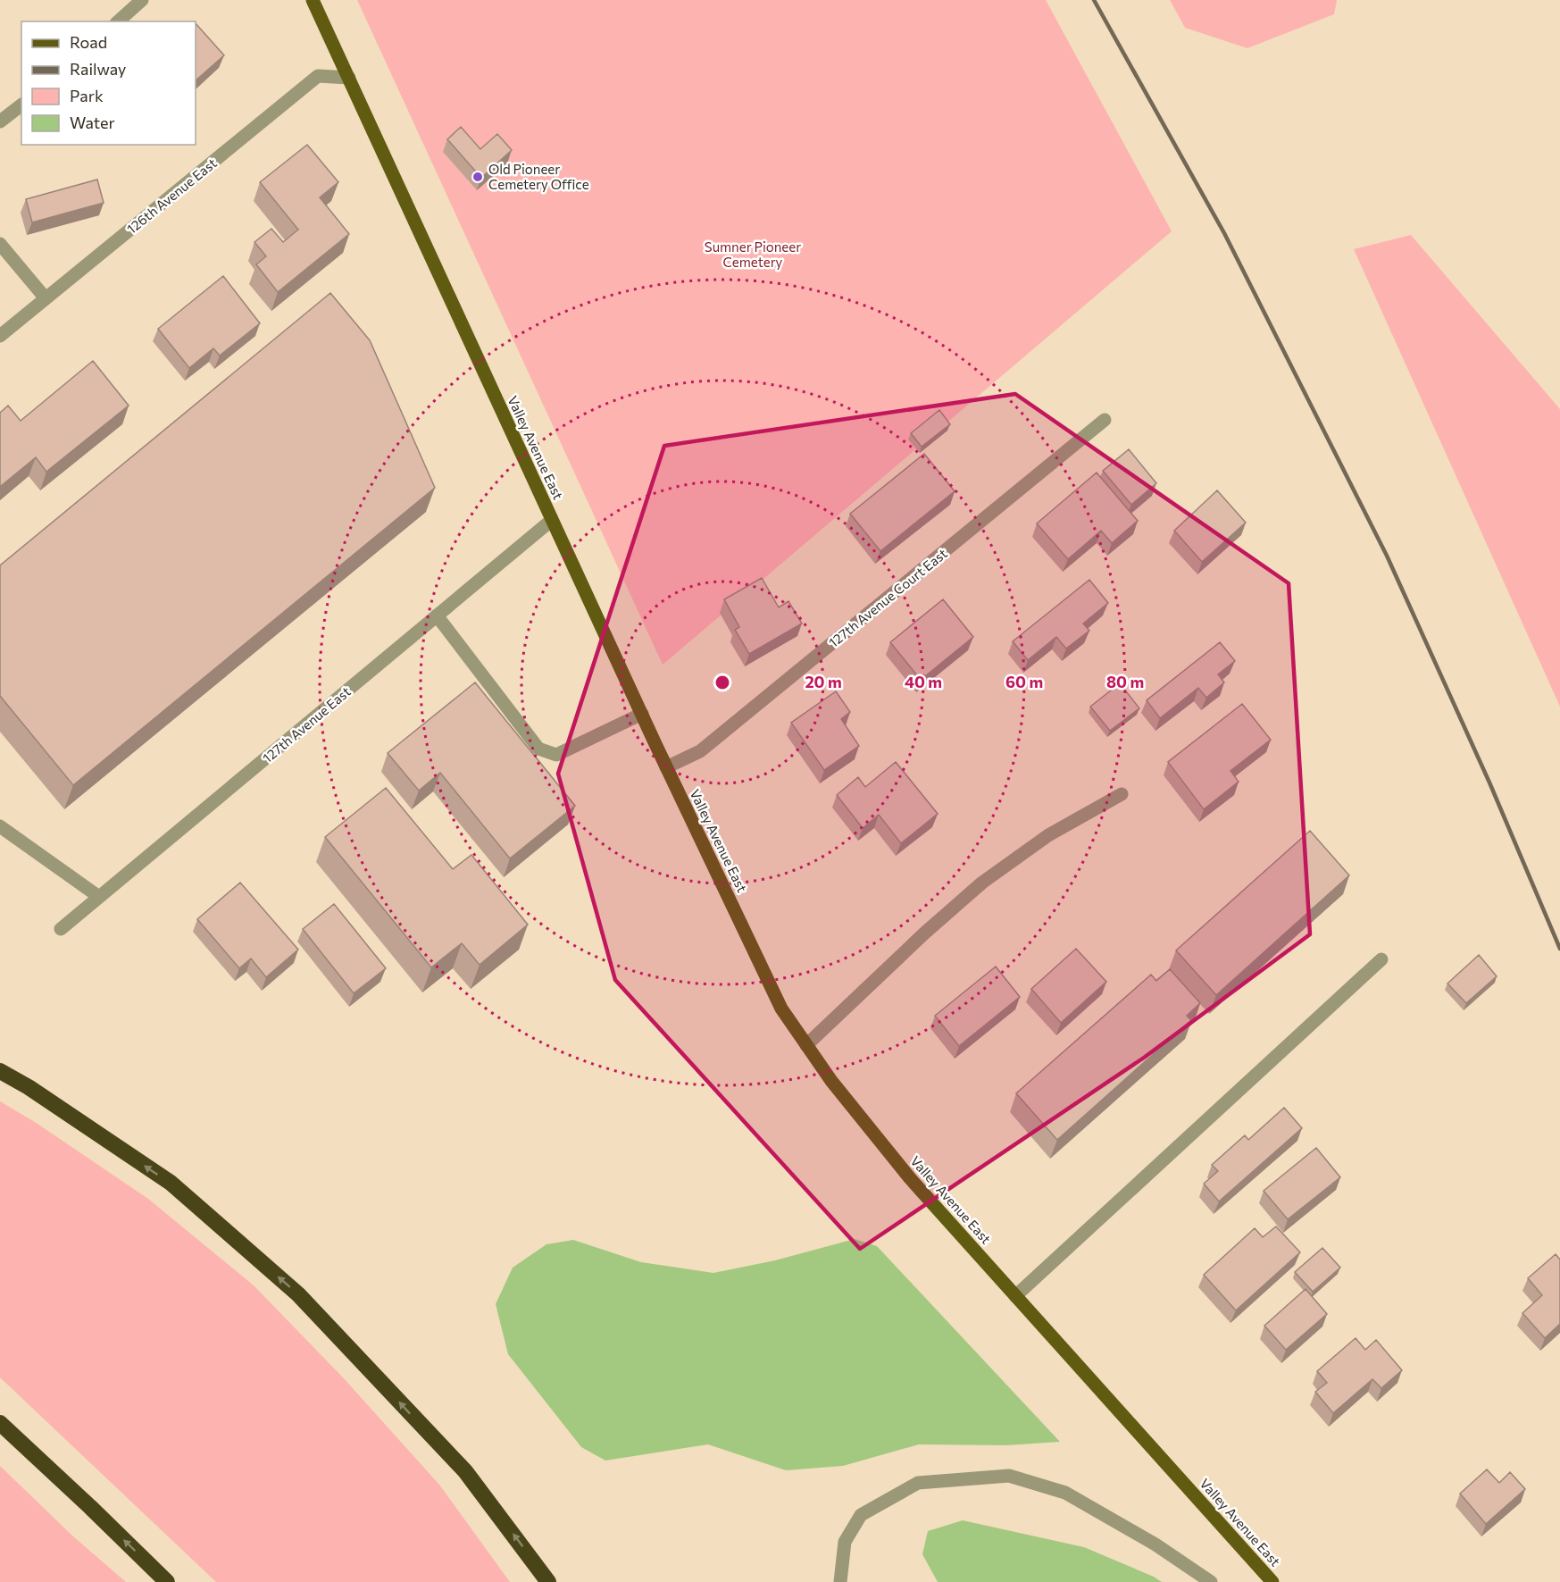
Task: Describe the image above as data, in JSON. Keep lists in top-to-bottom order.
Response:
{
  "streets": {
    "main road": ["Valley Avenue East"],
    "street": ["126th Avenue East", "127th Avenue Court East", "127th Avenue East"]
  },
  "crossings": [
    ["126th Avenue East", "Valley Avenue East"],
    ["Valley Avenue East", "127th Avenue Court East"],
    ["Valley Avenue East", "127th Avenue East"]
  ],
  "parks": ["Sumner Pioneer Cemetery"],
  "places": ["Old Pioneer Cemetery Office"],
  "legend": [
    "Road",
    "Railway",
    "Park",
    "Water"
  ],
  "rings": [
    "20 m",
    "40 m",
    "60 m",
    "80 m"
  ]
}
